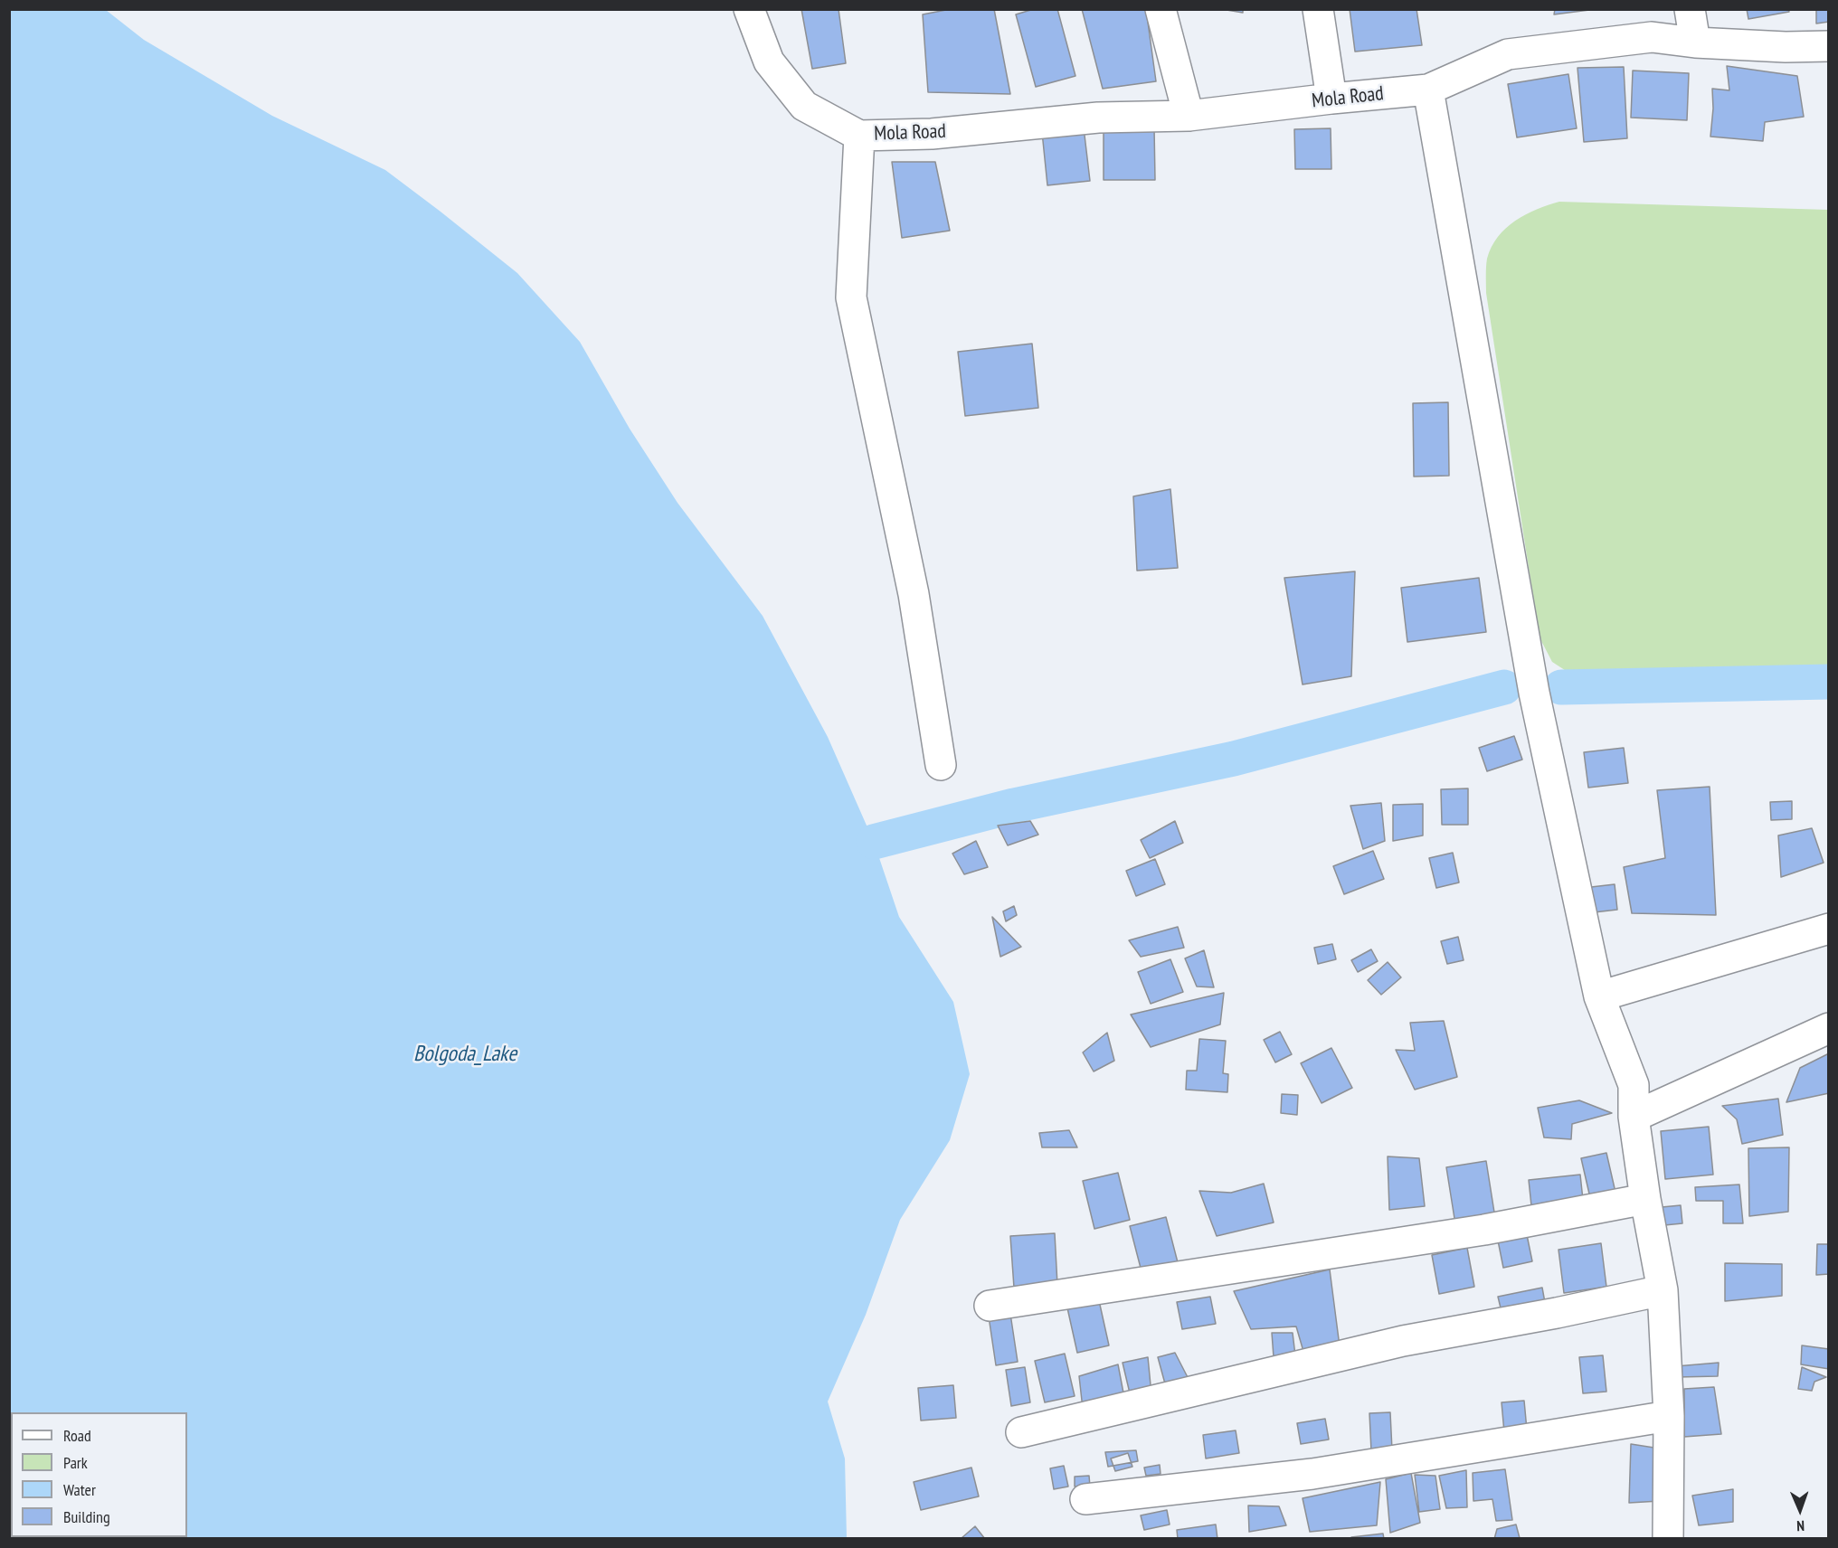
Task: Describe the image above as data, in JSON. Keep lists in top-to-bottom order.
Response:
{
  "streets": {
    "street": ["Mola Road"]
  },
  "water": ["Bolgoda_Lake"],
  "legend": [
    "Road",
    "Park",
    "Water",
    "Building"
  ],
  "north": "bottom"
}
